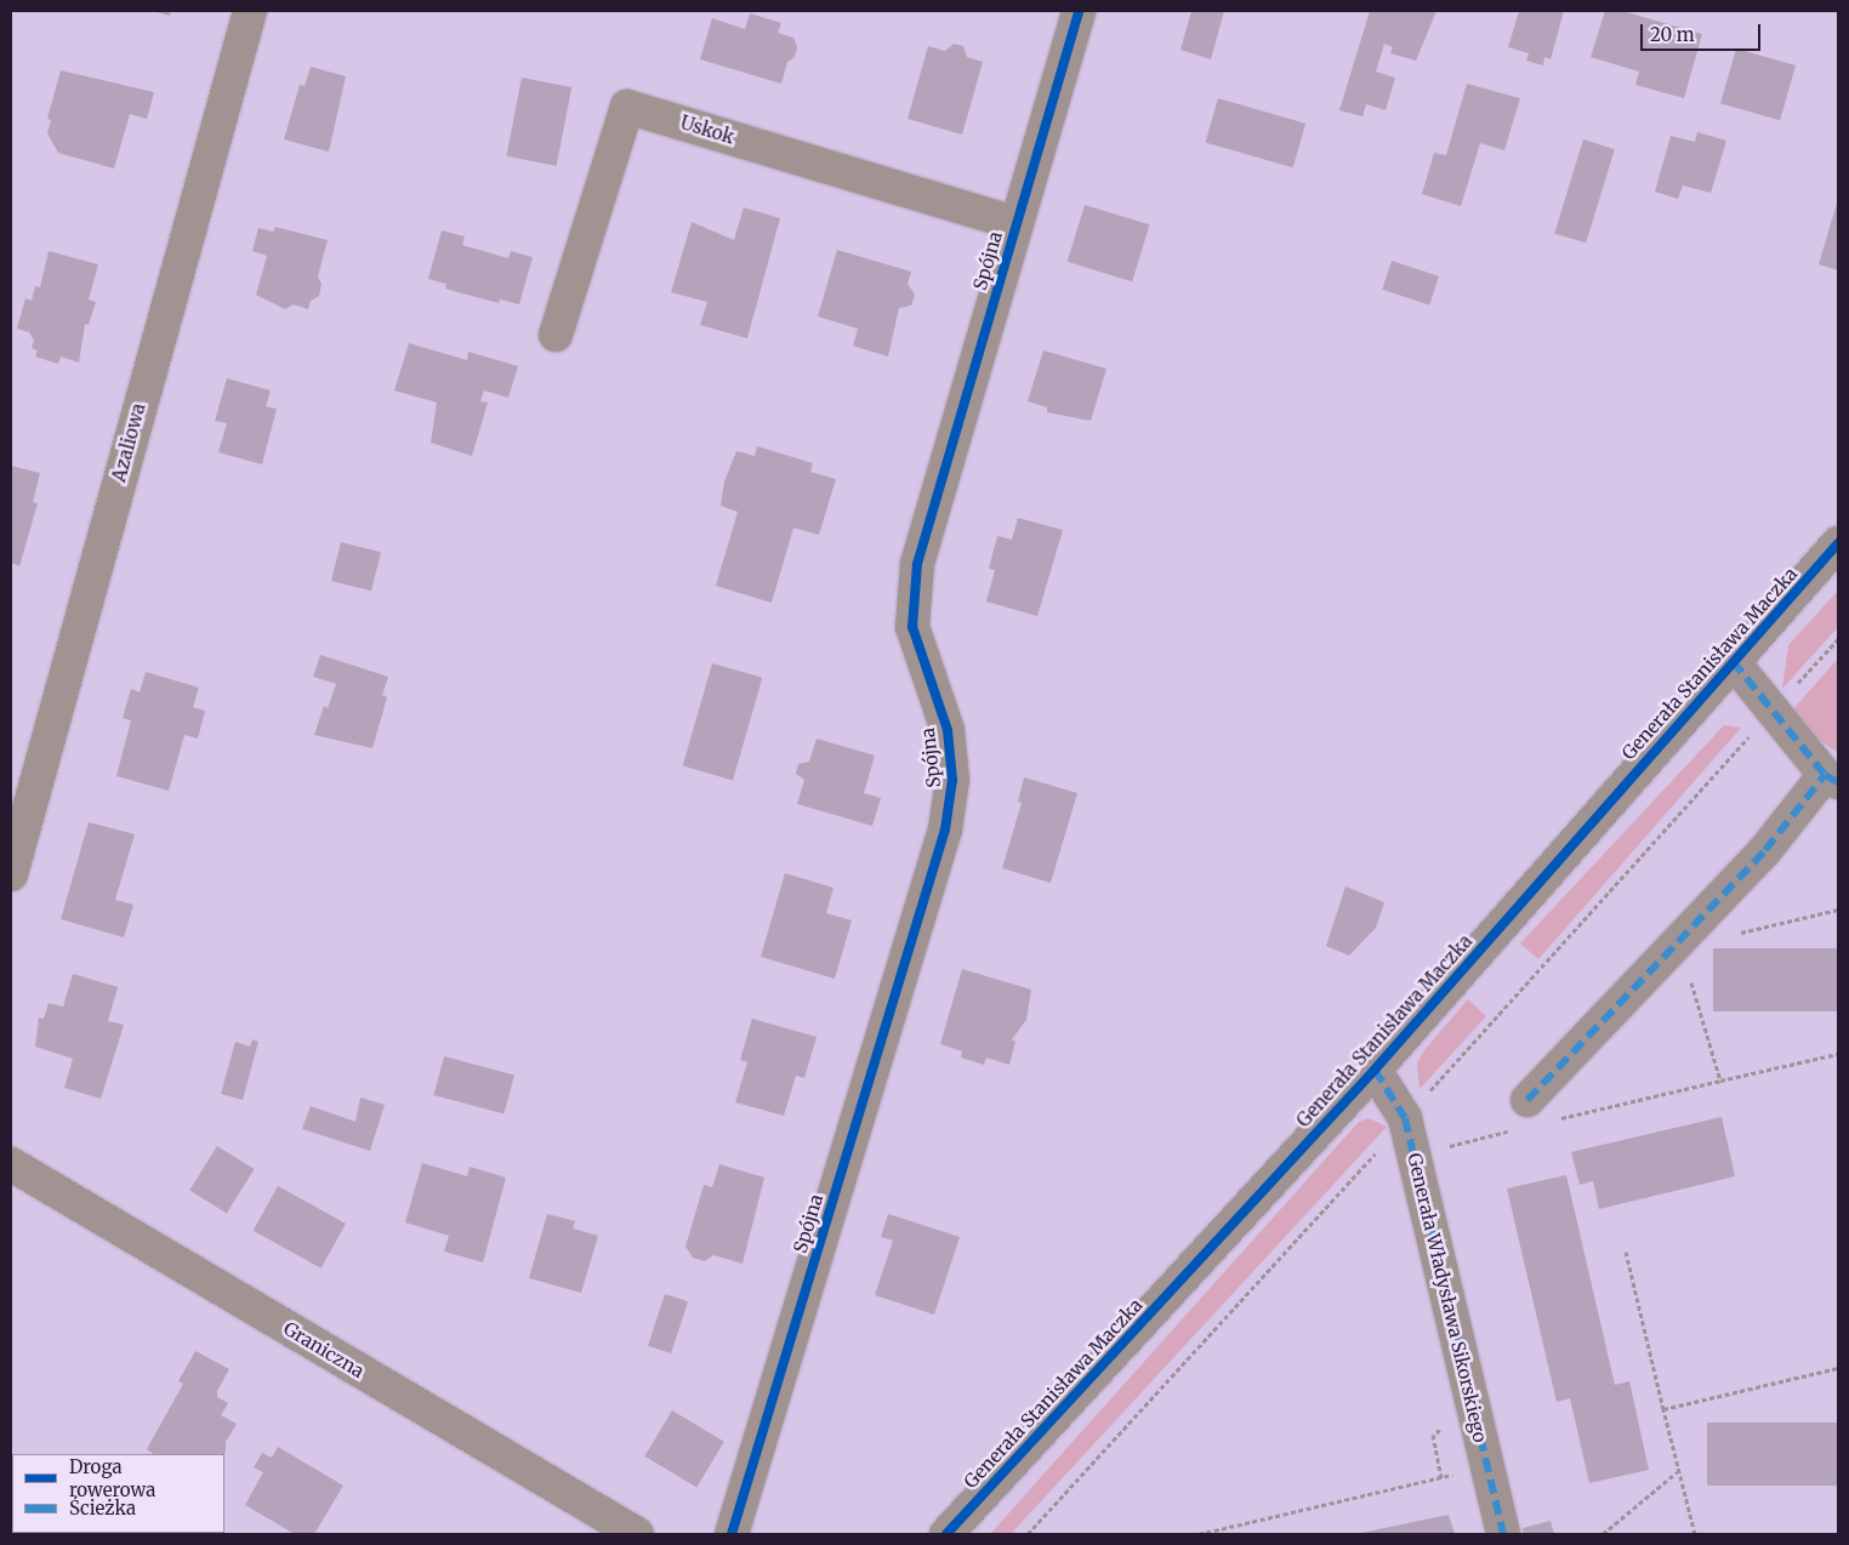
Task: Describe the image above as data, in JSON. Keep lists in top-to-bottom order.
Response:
{
  "streets": {
    "street": [
      "Uskok",
      "Spójna",
      "Azaliowa",
      "Generała Stanisława Maczka",
      "Generała Władysława Sikorskiego",
      "Graniczna"
    ]
  },
  "crossings": [
    ["Uskok", "Spójna"],
    ["Generała Stanisława Maczka", "Generała Władysława Sikorskiego"]
  ],
  "legend": ["Droga rowerowa", "Ścieżka"],
  "scale_bar": "20 m"
}
